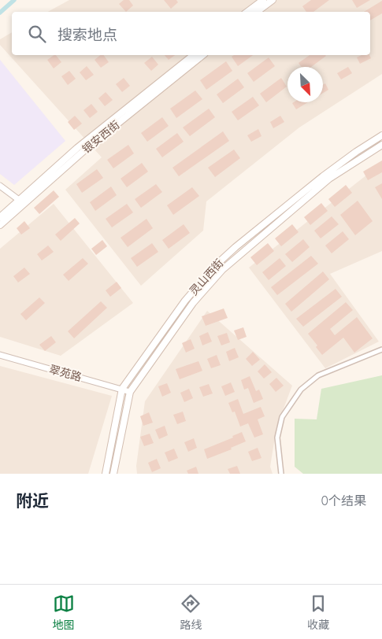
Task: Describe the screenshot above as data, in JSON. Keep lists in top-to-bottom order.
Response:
{
  "streets": {
    "main road": ["银安西街", "灵山西街"],
    "street": ["翠苑路"]
  },
  "crossings": [
    ["灵山西街", "翠苑路"]
  ],
  "north": "bottom right",
  "page": {
    "search": "搜索地点",
    "heading": ["附近", "0个结果"],
    "nav": ["地图", "路线", "收藏"]
  }
}
